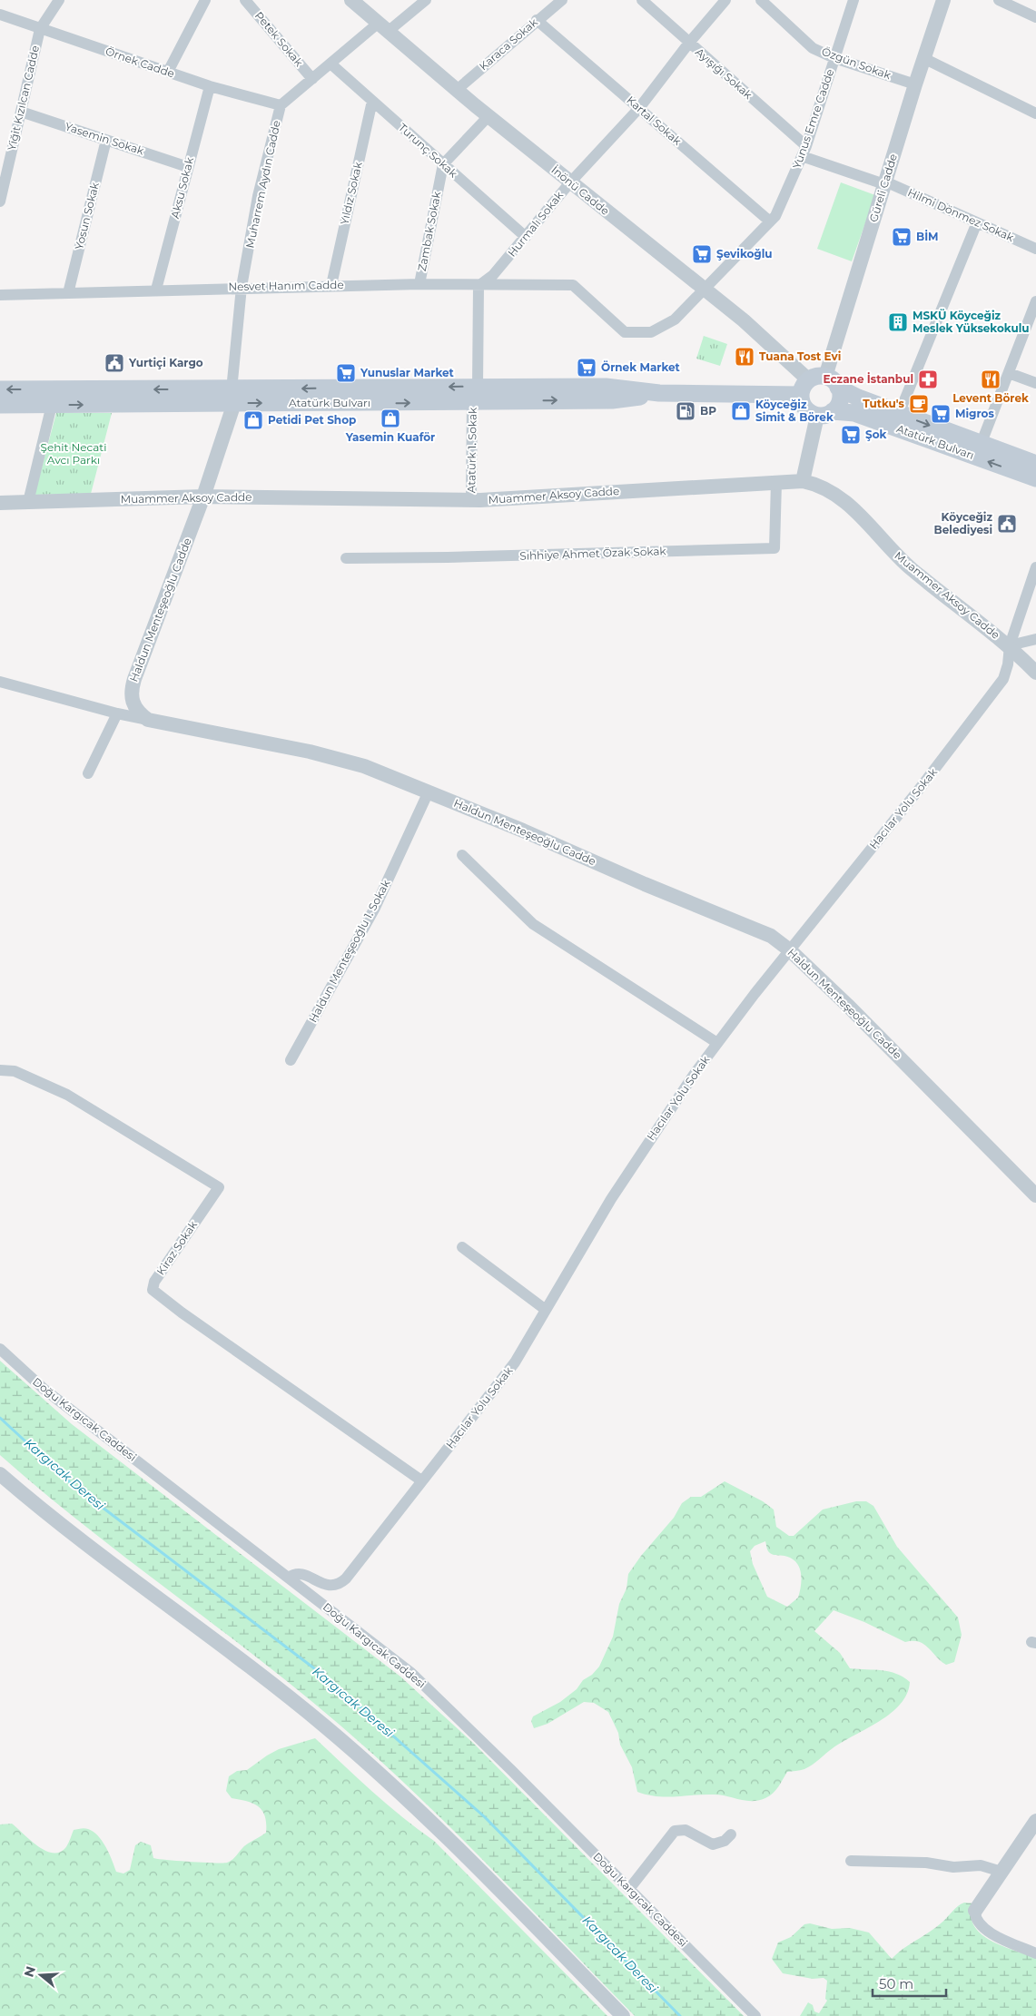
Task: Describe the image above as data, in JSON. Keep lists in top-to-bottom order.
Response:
{
  "streets": {
    "main road": ["Atatürk Bulvarı"],
    "street": [
      "Petek Sokak",
      "Karaca Sokak",
      "Örnek Cadde",
      "Özgün Sokak",
      "Ayışığı Sokak",
      "Yiğit Kızılcan Cadde",
      "Yunus Emre Cadde",
      "Kartal Sokak",
      "Yasemin Sokak",
      "Turunç Sokak",
      "Muharrem Aydın Cadde",
      "Aksu Sokak",
      "Güreli Cadde",
      "İnönü Cadde",
      "Yıldız Sokak",
      "Hilmi Dönmez Sokak",
      "Yosun Sokak",
      "Hurmalı Sokak",
      "Zambak Sokak",
      "Nesvet Hanım Cadde",
      "Atatürk 1. Sokak",
      "Muammer Aksoy Cadde",
      "Sıhhiye Ahmet Özak Sokak",
      "Haldun Menteşeoğlu Cadde",
      "Hacılar Yolu Sokak",
      "Haldun Menteşeoğlu 1. Sokak",
      "Kiraz Sokak",
      "Doğu Kargıcak Caddesi"
    ]
  },
  "crossings": [
    ["Petek Sokak", "Muharrem Aydın Cadde"],
    ["Karaca Sokak", "Kartal Sokak"],
    ["Karaca Sokak", "İnönü Cadde"],
    ["Örnek Cadde", "Yiğit Kızılcan Cadde"],
    ["Örnek Cadde", "Muharrem Aydın Cadde"],
    ["Örnek Cadde", "Aksu Sokak"],
    ["Özgün Sokak", "Yunus Emre Cadde"],
    ["Özgün Sokak", "Güreli Cadde"],
    ["Ayışığı Sokak", "Yunus Emre Cadde"],
    ["Ayışığı Sokak", "Güreli Cadde"],
    ["Ayışığı Sokak", "Hilmi Dönmez Sokak"],
    ["Ayışığı Sokak", "Hurmalı Sokak"],
    ["Yiğit Kızılcan Cadde", "Yasemin Sokak"],
    ["Yunus Emre Cadde", "Kartal Sokak"],
    ["Yunus Emre Cadde", "İnönü Cadde"],
    ["Yunus Emre Cadde", "Nesvet Hanım Cadde"],
    ["Kartal Sokak", "Hurmalı Sokak"],
    ["Yasemin Sokak", "Aksu Sokak"],
    ["Yasemin Sokak", "Yosun Sokak"],
    ["Turunç Sokak", "Muharrem Aydın Cadde"],
    ["Turunç Sokak", "Yıldız Sokak"],
    ["Turunç Sokak", "Hurmalı Sokak"],
    ["Turunç Sokak", "Zambak Sokak"],
    ["Muharrem Aydın Cadde", "İnönü Cadde"],
    ["Muharrem Aydın Cadde", "Nesvet Hanım Cadde"],
    ["Muharrem Aydın Cadde", "Atatürk Bulvarı"],
    ["Muharrem Aydın Cadde", "Haldun Menteşeoğlu Cadde"],
    ["Aksu Sokak", "Nesvet Hanım Cadde"],
    ["Güreli Cadde", "İnönü Cadde"],
    ["Güreli Cadde", "Hilmi Dönmez Sokak"],
    ["Güreli Cadde", "Atatürk Bulvarı"],
    ["İnönü Cadde", "Hurmalı Sokak"],
    ["İnönü Cadde", "Atatürk Bulvarı"],
    ["Yıldız Sokak", "Nesvet Hanım Cadde"],
    ["Yosun Sokak", "Nesvet Hanım Cadde"],
    ["Hurmalı Sokak", "Nesvet Hanım Cadde"],
    ["Zambak Sokak", "Nesvet Hanım Cadde"],
    ["Atatürk Bulvarı", "Atatürk 1. Sokak"],
    ["Atatürk Bulvarı", "Haldun Menteşeoğlu Cadde"],
    ["Atatürk 1. Sokak", "Muammer Aksoy Cadde"],
    ["Muammer Aksoy Cadde", "Sıhhiye Ahmet Özak Sokak"],
    ["Muammer Aksoy Cadde", "Haldun Menteşeoğlu Cadde"],
    ["Muammer Aksoy Cadde", "Hacılar Yolu Sokak"],
    ["Haldun Menteşeoğlu Cadde", "Hacılar Yolu Sokak"],
    ["Haldun Menteşeoğlu Cadde", "Haldun Menteşeoğlu 1. Sokak"],
    ["Hacılar Yolu Sokak", "Kiraz Sokak"],
    ["Hacılar Yolu Sokak", "Doğu Kargıcak Caddesi"]
  ],
  "water": ["Kargıcak Deresi"],
  "parks": ["Şehit Necati Avcı Parkı"],
  "places": {
    "supermarket": [
      "BİM",
      "Şevikoğlu",
      "Örnek Market",
      "Yunuslar Market",
      "Migros",
      "Şok"
    ],
    "building": ["MSKÜ Köyceğiz Meslek Yüksekokulu"],
    "restaurant": ["Tuana Tost Evi", "Levent Börek"],
    "public building": ["Yurtiçi Kargo", "Köyceğiz Belediyesi"],
    "pharmacy": ["Eczane İstanbul"],
    "cafe": ["Tutku's"],
    "fuel station": ["BP"],
    "shop": ["Köyceğiz Simit & Börek", "Yasemin Kuaför", "Petidi Pet Shop"]
  },
  "scale_bar": "50 m",
  "north": "left"
}
